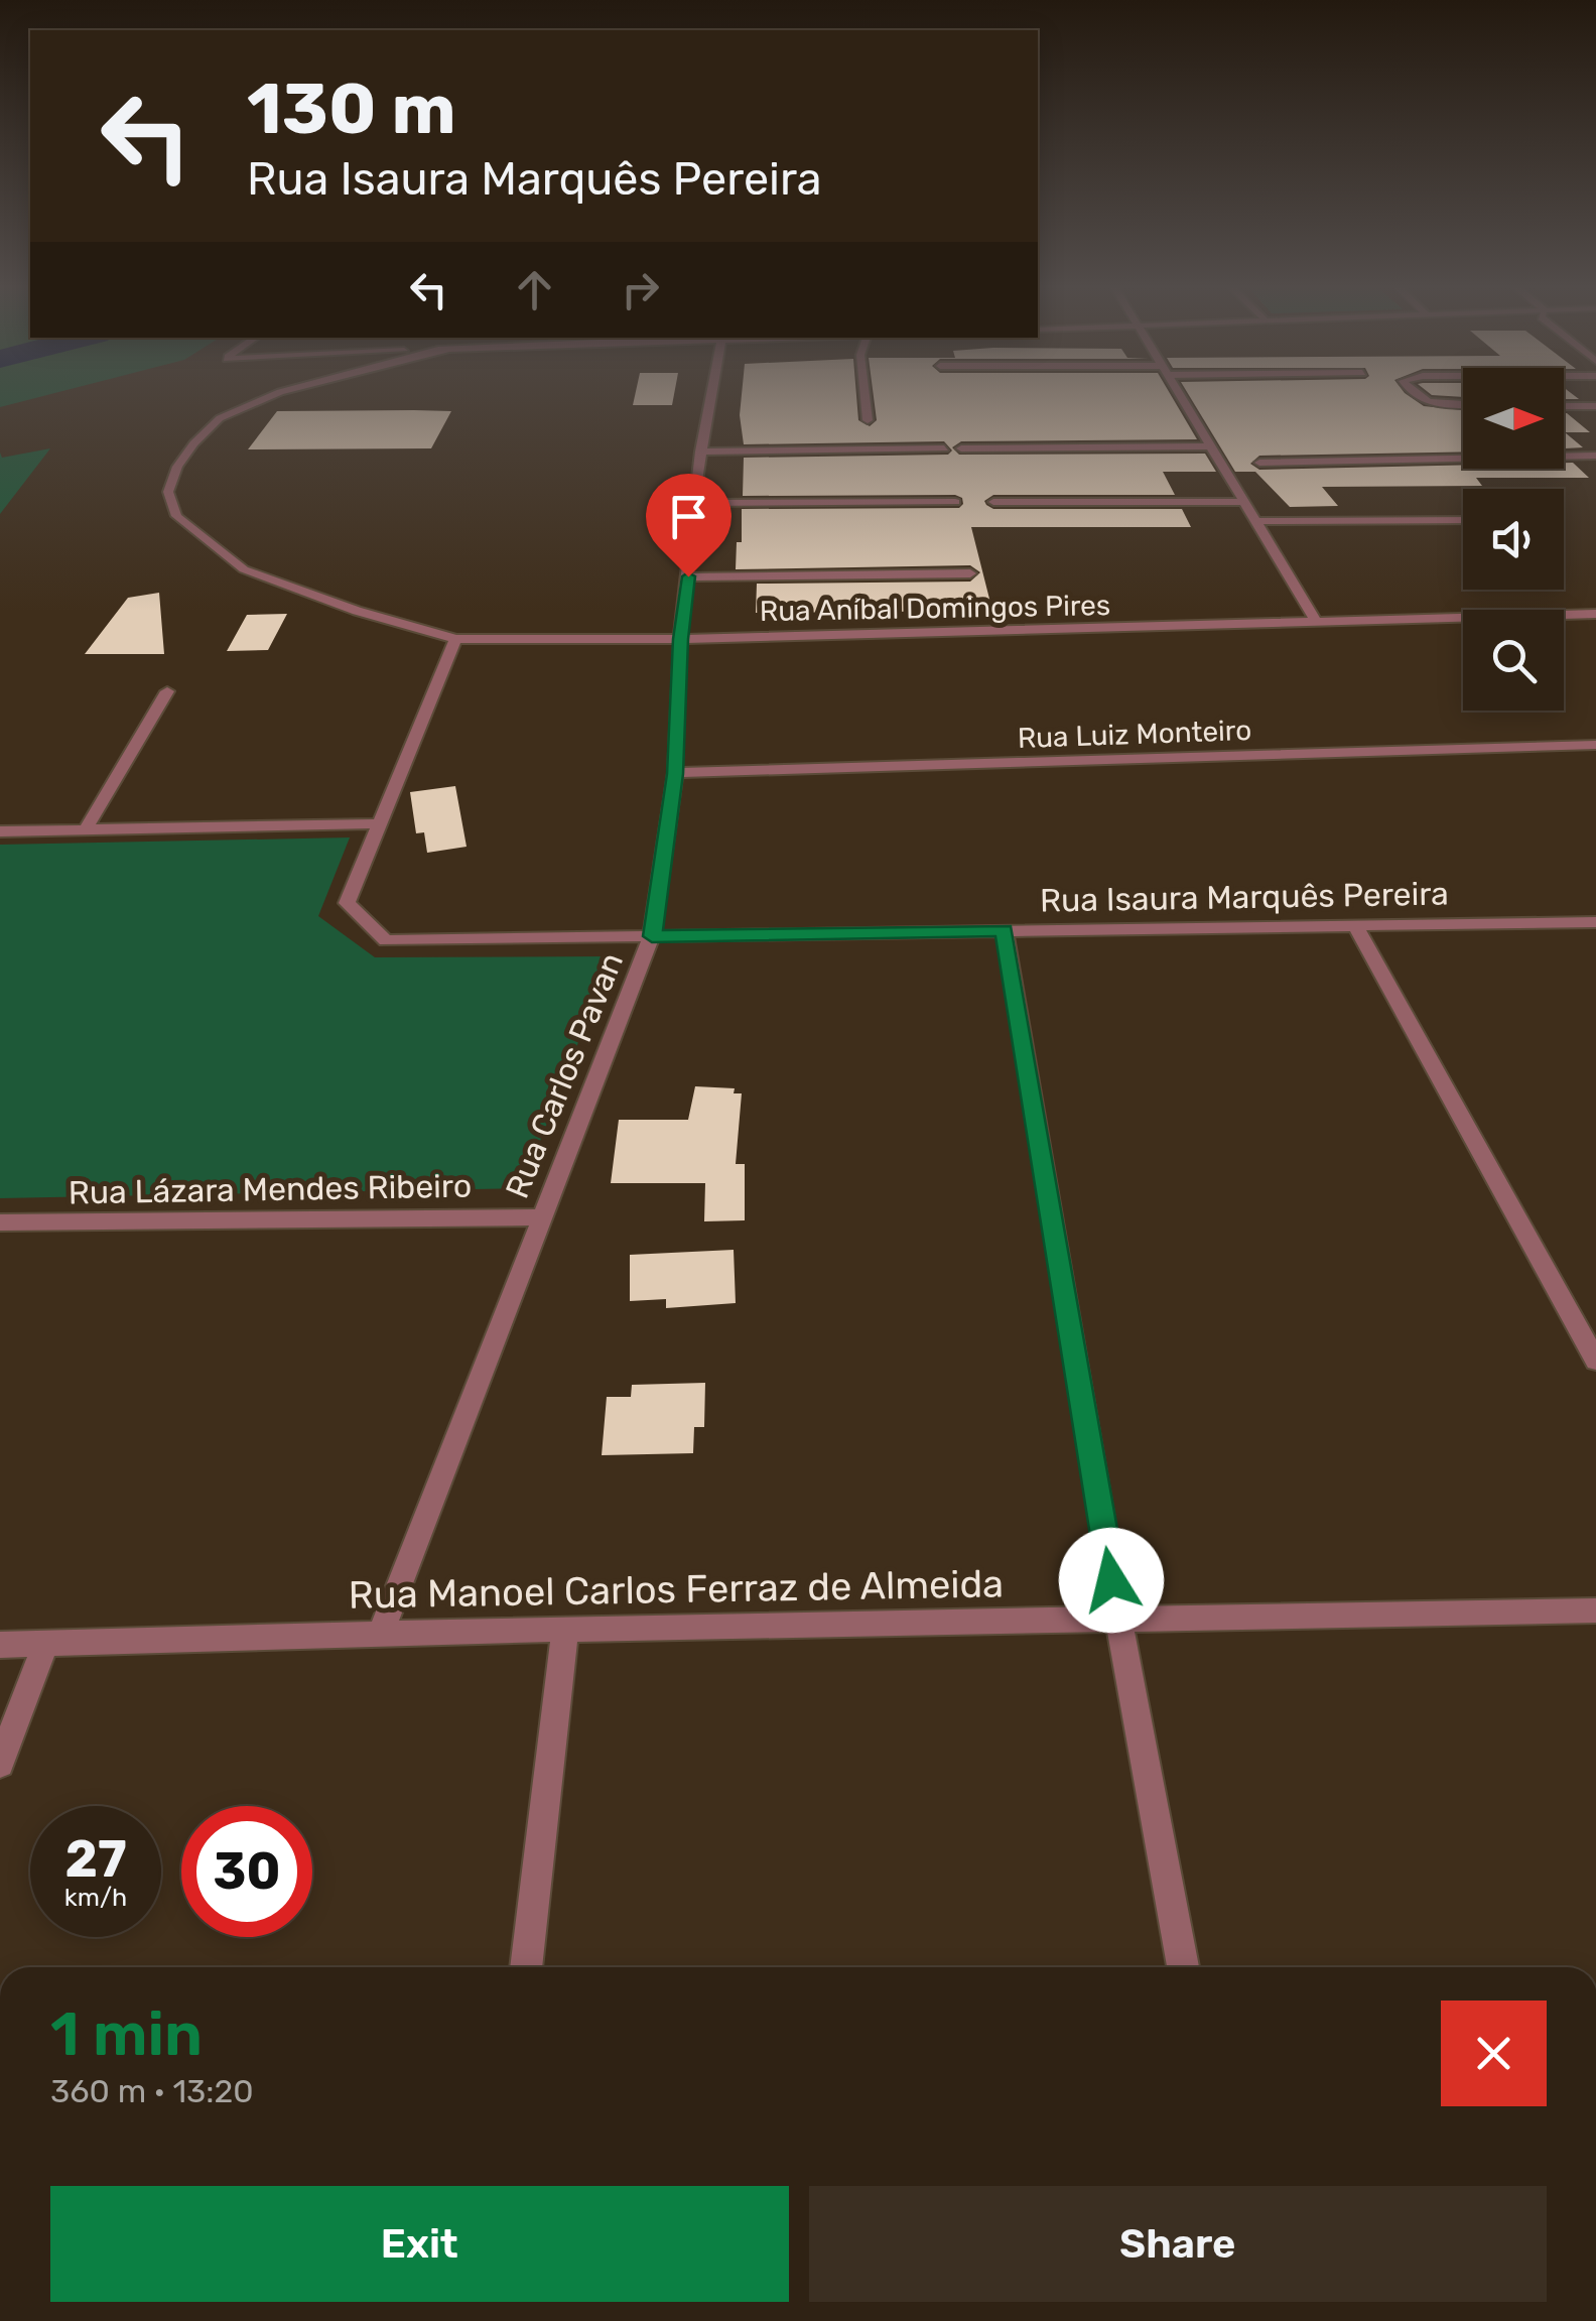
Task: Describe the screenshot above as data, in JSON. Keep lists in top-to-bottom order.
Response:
{
  "streets": {
    "street": [
      "Rua Aníbal Domingos Pires",
      "Rua Luiz Monteiro",
      "Rua Isaura Marquês Pereira",
      "Rua Carlos Pavan",
      "Rua Lázara Mendes Ribeiro",
      "Rua Manoel Carlos Ferraz de Almeida"
    ]
  },
  "crossings": [
    ["Rua Aníbal Domingos Pires", "Rua Carlos Pavan"],
    ["Rua Luiz Monteiro", "Rua Carlos Pavan"],
    ["Rua Isaura Marquês Pereira", "Rua Carlos Pavan"],
    ["Rua Carlos Pavan", "Rua Lázara Mendes Ribeiro"],
    ["Rua Carlos Pavan", "Rua Manoel Carlos Ferraz de Almeida"]
  ],
  "north": "right",
  "page": {
    "turn": ["130 m", "Rua Isaura Marquês Pereira"],
    "speed": "27 km/h",
    "limit": "30",
    "heading": ["1 min", "360 m · 13:20"],
    "buttons": ["Exit", "Share"]
  }
}
